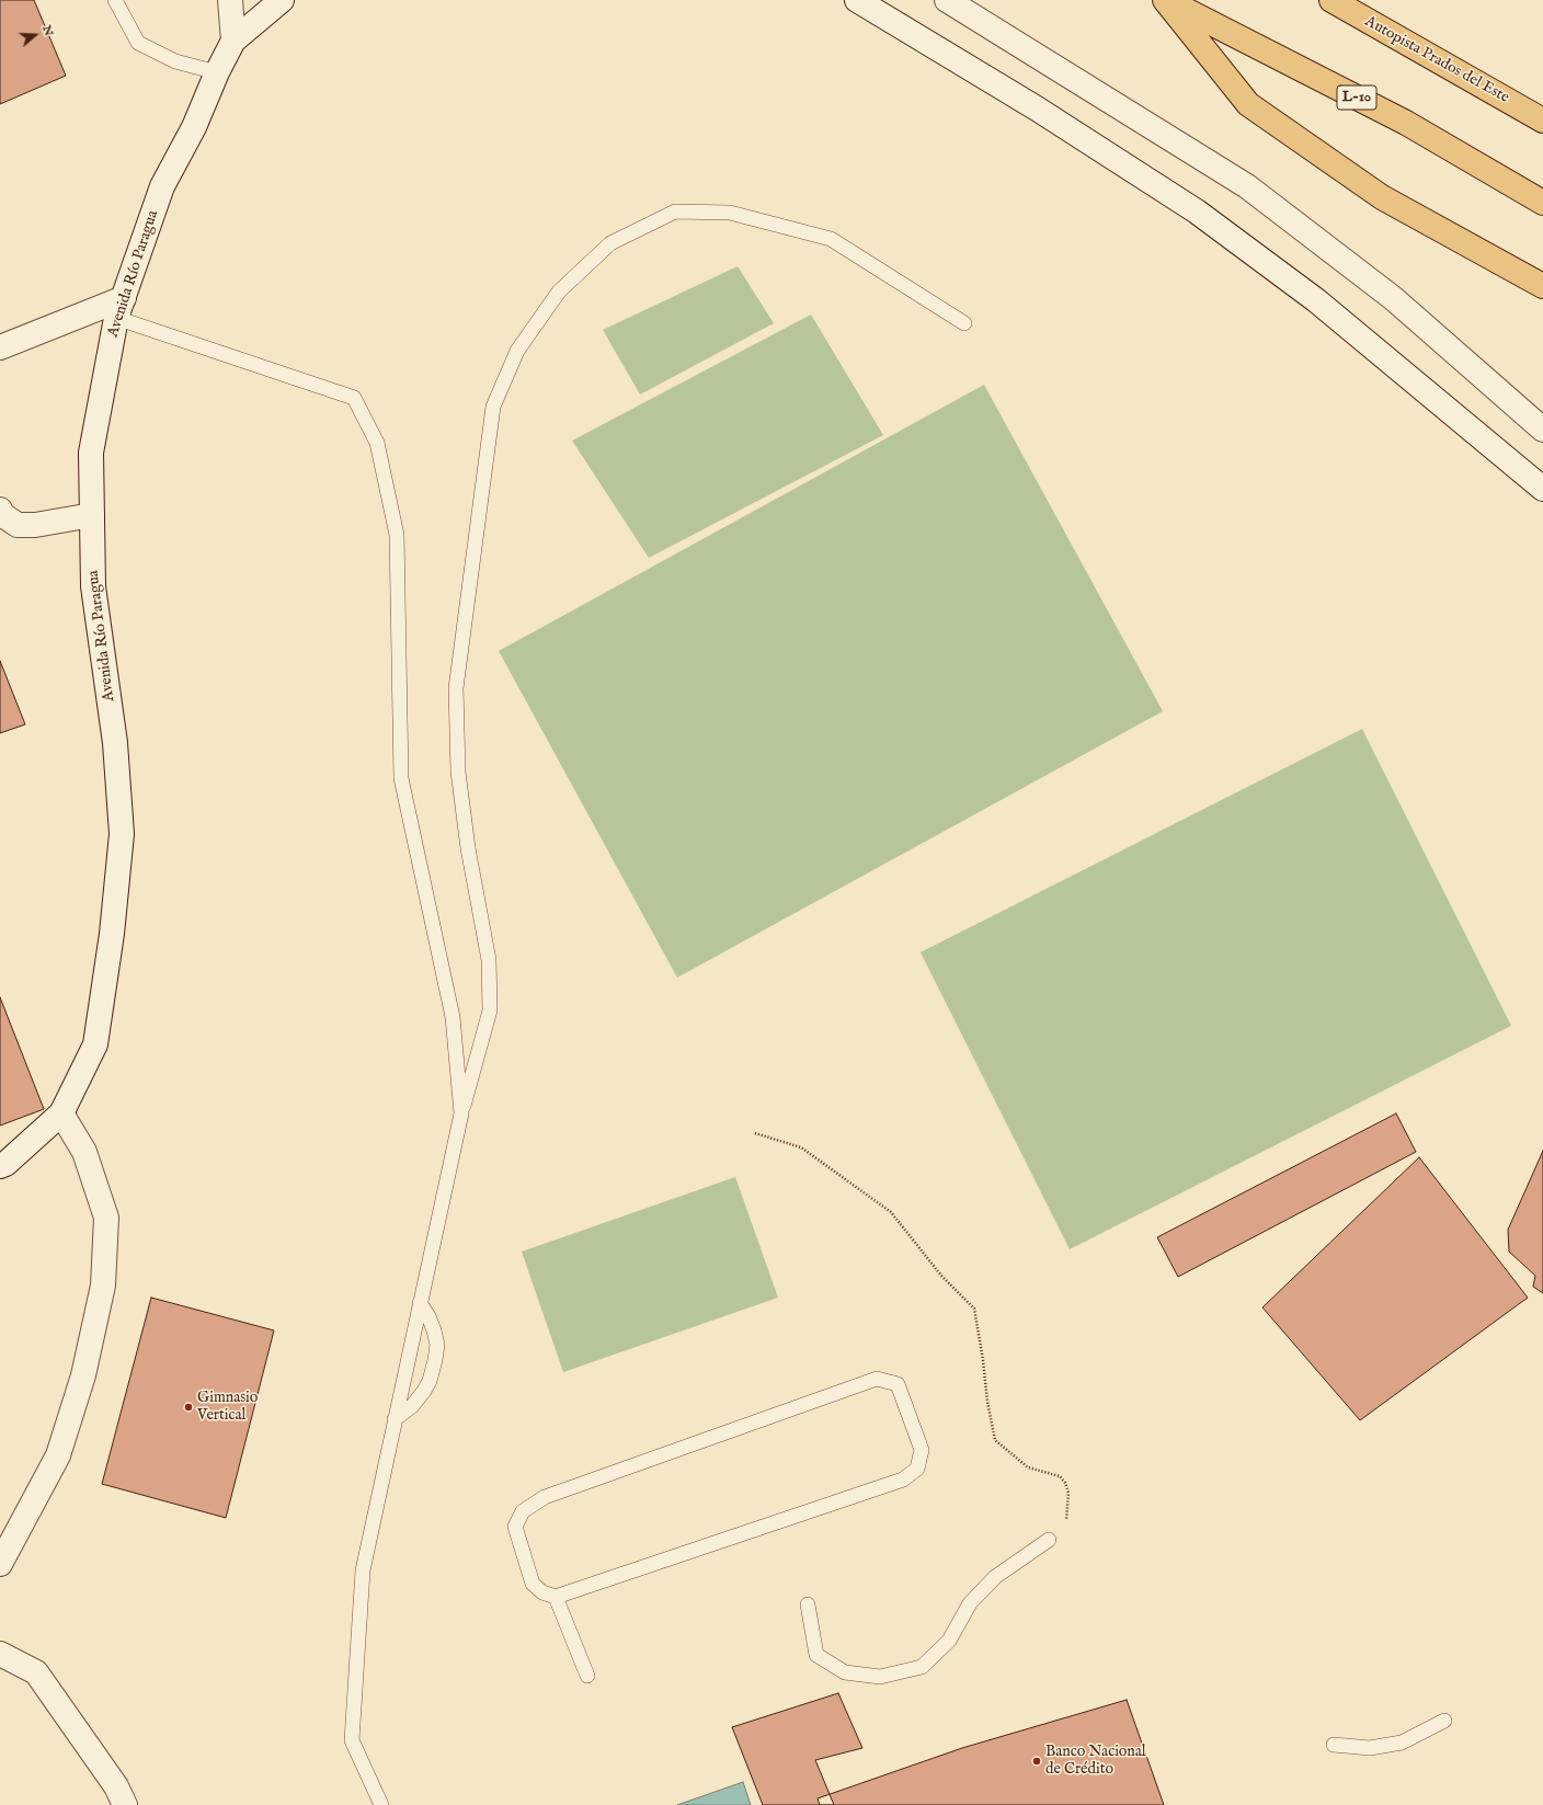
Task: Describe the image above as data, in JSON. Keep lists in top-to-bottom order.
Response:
{
  "streets": {
    "highway": ["Autopista Prados del Este", "L-10"],
    "main road": ["Avenida Río Paragua"]
  },
  "places": ["Gimnasio Vertical", "Banco Nacional de Crédito"],
  "north": "right"
}
